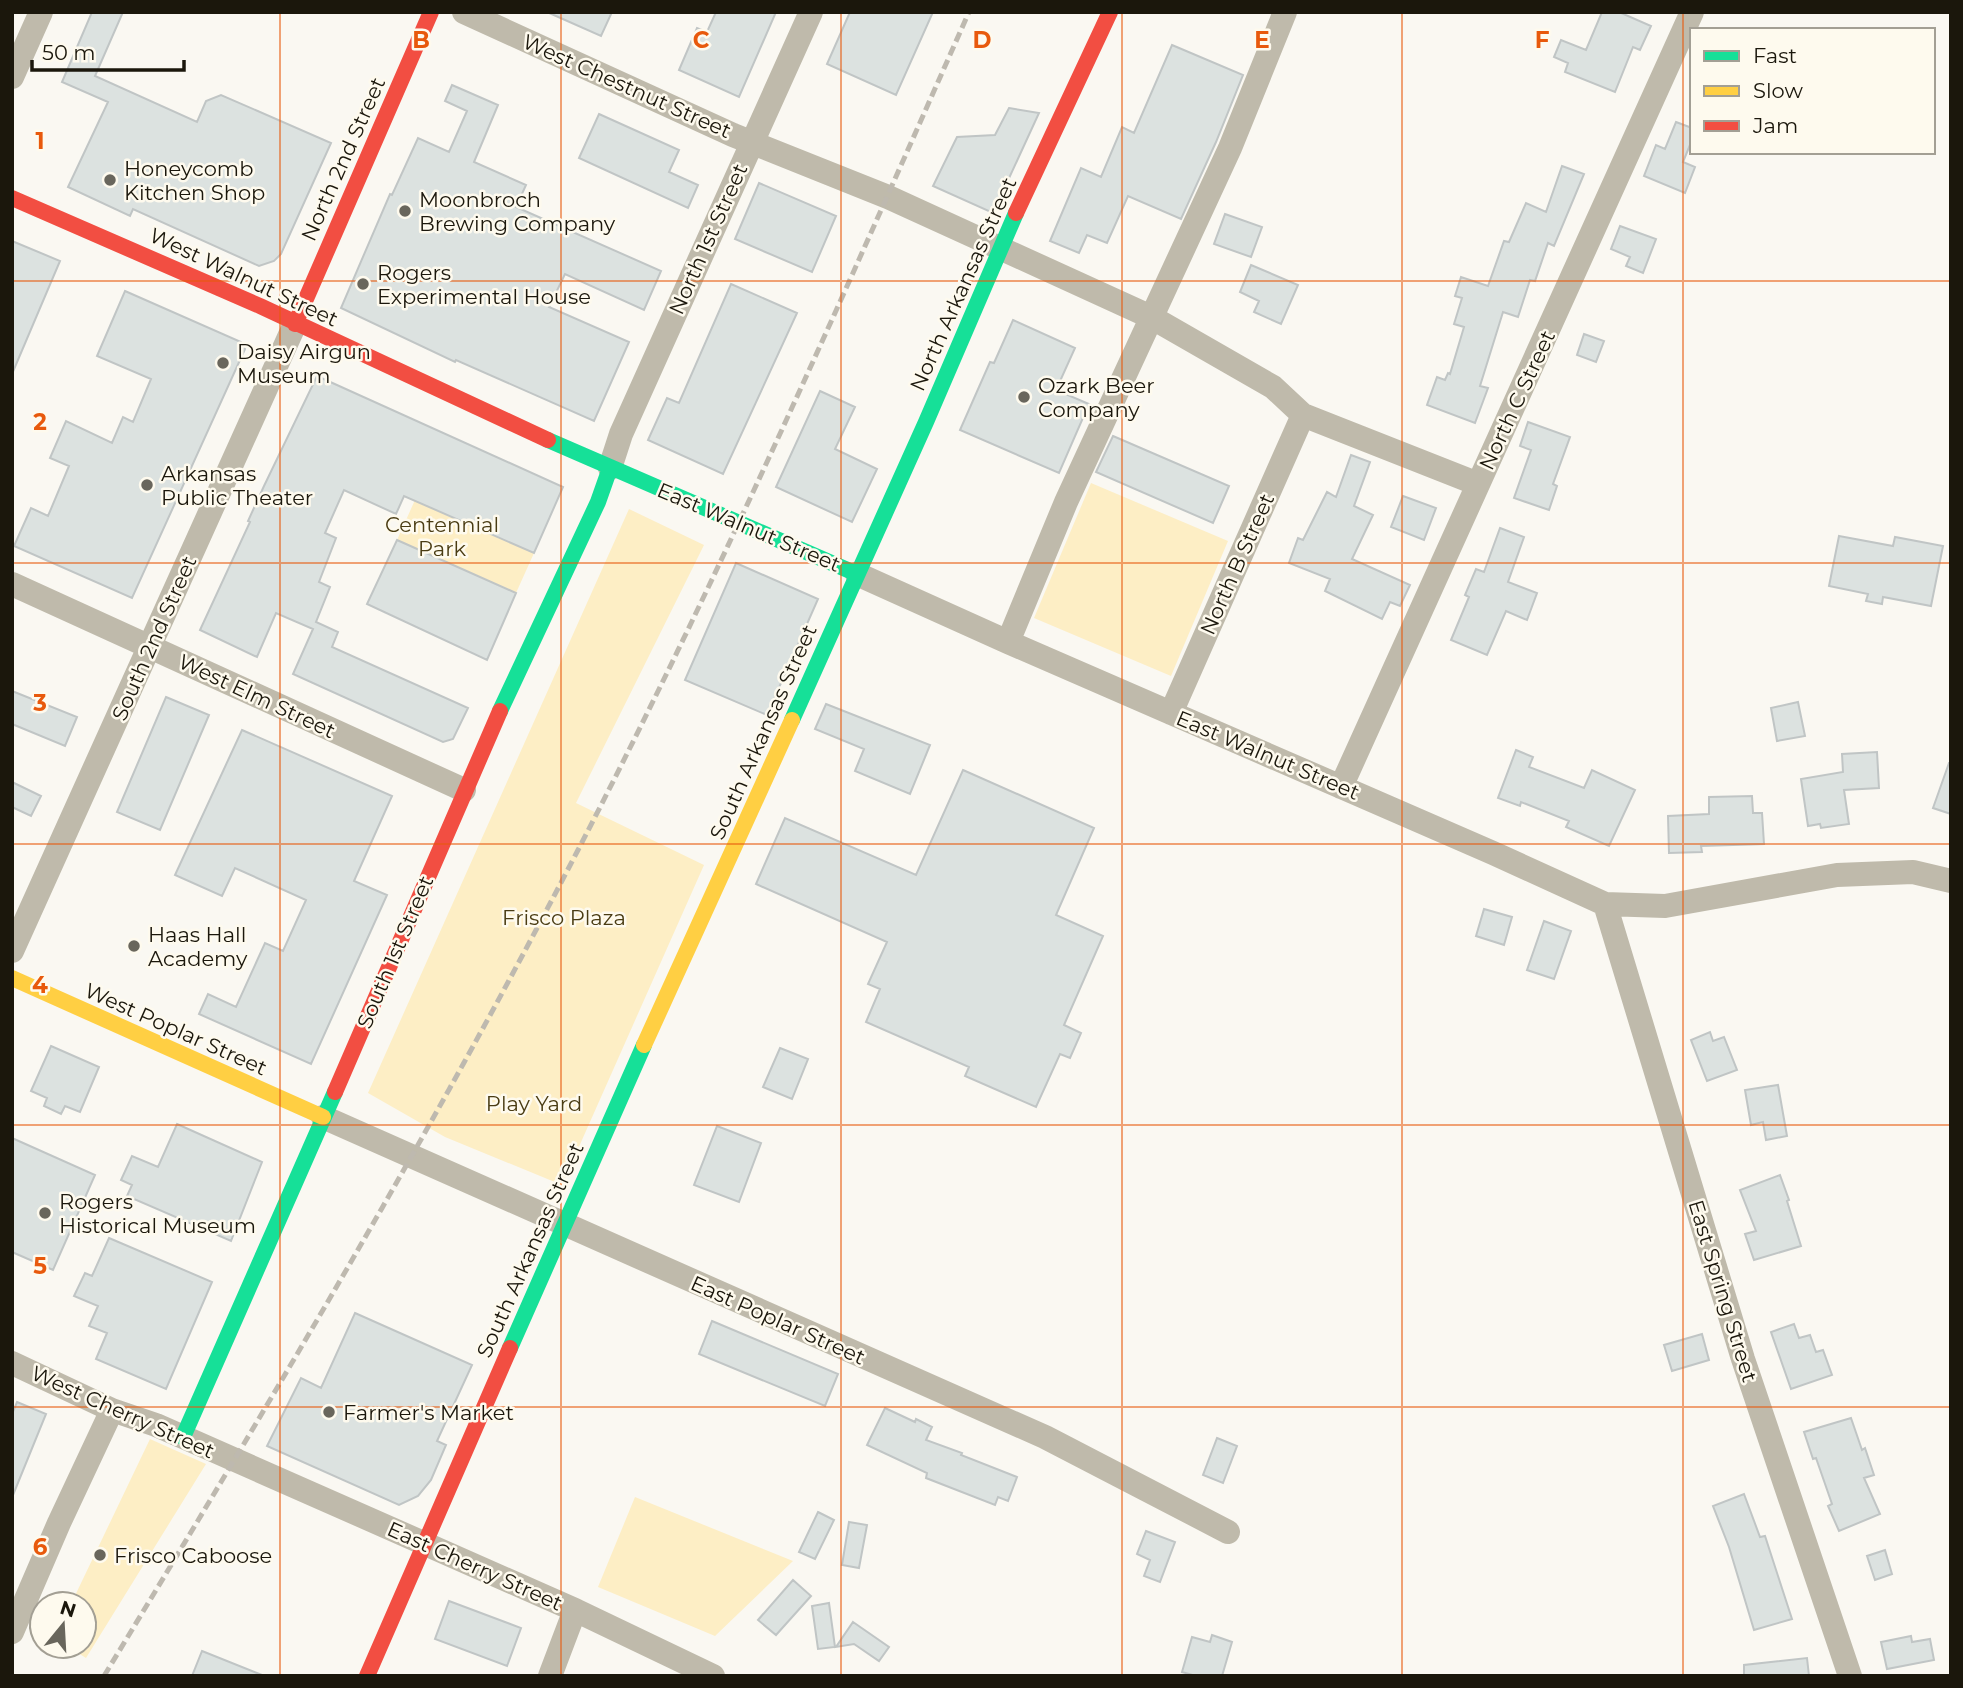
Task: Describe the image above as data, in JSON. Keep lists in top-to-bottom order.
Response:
{
  "streets": {
    "street": [
      "West Chestnut Street",
      "North 2nd Street",
      "North 1st Street",
      "West Walnut Street",
      "North Arkansas Street",
      "North C Street",
      "East Walnut Street",
      "North B Street",
      "South 2nd Street",
      "West Elm Street",
      "South Arkansas Street",
      "South 1st Street",
      "West Poplar Street",
      "East Spring Street",
      "East Poplar Street",
      "West Cherry Street",
      "East Cherry Street"
    ]
  },
  "crossings": [
    ["West Chestnut Street", "North 1st Street"],
    ["West Chestnut Street", "North Arkansas Street"],
    ["West Chestnut Street", "North B Street"],
    ["North 2nd Street", "West Walnut Street"],
    ["North 2nd Street", "South 2nd Street"],
    ["North 1st Street", "West Walnut Street"],
    ["North 1st Street", "East Walnut Street"],
    ["North 1st Street", "South 1st Street"],
    ["West Walnut Street", "East Walnut Street"],
    ["West Walnut Street", "South 2nd Street"],
    ["West Walnut Street", "South 1st Street"],
    ["North Arkansas Street", "East Walnut Street"],
    ["North Arkansas Street", "South Arkansas Street"],
    ["North C Street", "East Walnut Street"],
    ["East Walnut Street", "North B Street"],
    ["East Walnut Street", "South Arkansas Street"],
    ["East Walnut Street", "South 1st Street"],
    ["East Walnut Street", "East Spring Street"],
    ["South 2nd Street", "West Elm Street"],
    ["West Elm Street", "South 1st Street"],
    ["South Arkansas Street", "East Poplar Street"],
    ["South Arkansas Street", "East Cherry Street"],
    ["South 1st Street", "West Poplar Street"],
    ["South 1st Street", "East Poplar Street"],
    ["South 1st Street", "West Cherry Street"],
    ["West Poplar Street", "East Poplar Street"],
    ["West Cherry Street", "East Cherry Street"]
  ],
  "parks": ["Centennial Park", "Frisco Plaza", "Play Yard"],
  "places": [
    "Honeycomb Kitchen Shop",
    "Moonbroch Brewing Company",
    "Rogers Experimental House",
    "Daisy Airgun Museum",
    "Ozark Beer Company",
    "Arkansas Public Theater",
    "Haas Hall Academy",
    "Rogers Historical Museum",
    "Farmer's Market",
    "Frisco Caboose"
  ],
  "legend": ["Fast", "Slow", "Jam"],
  "scale_bar": "50 m",
  "north": "top",
  "grid": {
    "columns": [
      "B",
      "C",
      "D",
      "E",
      "F"
    ],
    "rows": [
      "1",
      "2",
      "3",
      "4",
      "5",
      "6"
    ]
  }
}
